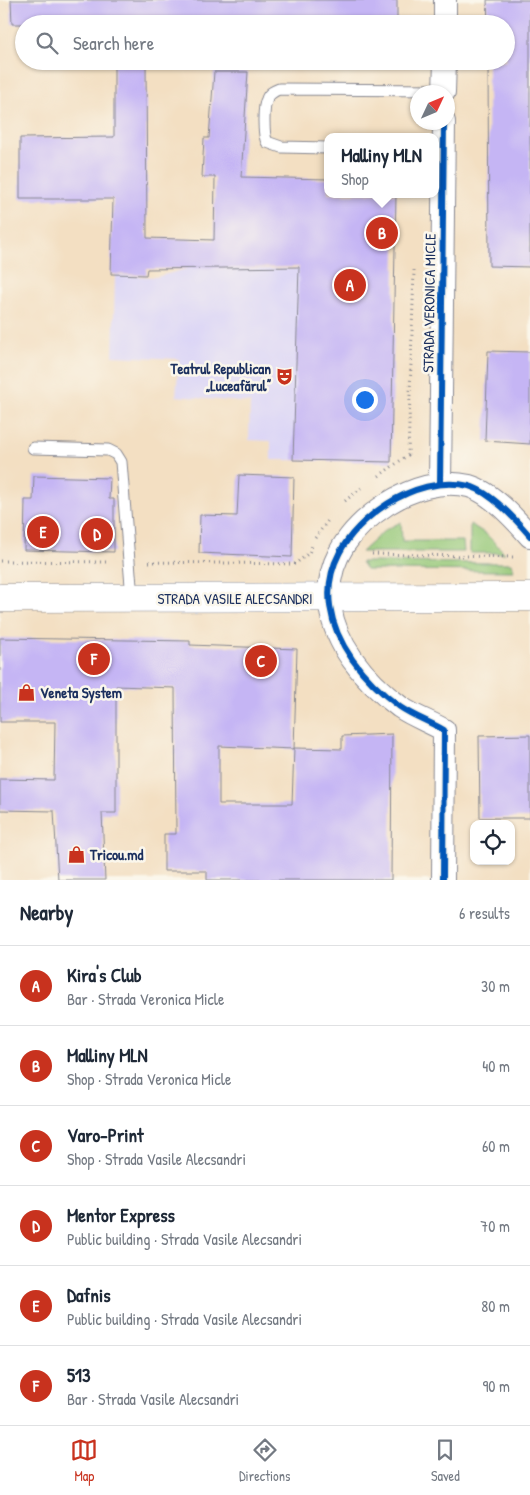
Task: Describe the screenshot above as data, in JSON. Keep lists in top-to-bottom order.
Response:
{
  "streets": {
    "main road": ["STRADA VASILE ALECSANDRI"],
    "street": ["STRADA VERONICA MICLE"]
  },
  "places": {
    "theatre": ["Teatrul Republican „Luceafărul”"],
    "shop": ["Veneta System", "Tricou.md"]
  },
  "north": "top right",
  "page": {
    "search": "Search here",
    "popup": ["Malliny MLN", "Shop"],
    "pins": [
      "B",
      "A",
      "E",
      "D",
      "F",
      "C"
    ],
    "heading": ["Nearby", "6 results"],
    "list": [
      {
        "mark": "A",
        "name": "Kira's Club",
        "note": "Bar · Strada Veronica Micle",
        "value": "30 m"
      },
      {
        "mark": "B",
        "name": "Malliny MLN",
        "note": "Shop · Strada Veronica Micle",
        "value": "40 m"
      },
      {
        "mark": "C",
        "name": "Varo-Print",
        "note": "Shop · Strada Vasile Alecsandri",
        "value": "60 m"
      },
      {
        "mark": "D",
        "name": "Mentor Express",
        "note": "Public building · Strada Vasile Alecsandri",
        "value": "70 m"
      },
      {
        "mark": "E",
        "name": "Dafnis",
        "note": "Public building · Strada Vasile Alecsandri",
        "value": "80 m"
      },
      {
        "mark": "F",
        "name": "513",
        "note": "Bar · Strada Vasile Alecsandri",
        "value": "90 m"
      }
    ],
    "nav": ["Map", "Directions", "Saved"]
  }
}
